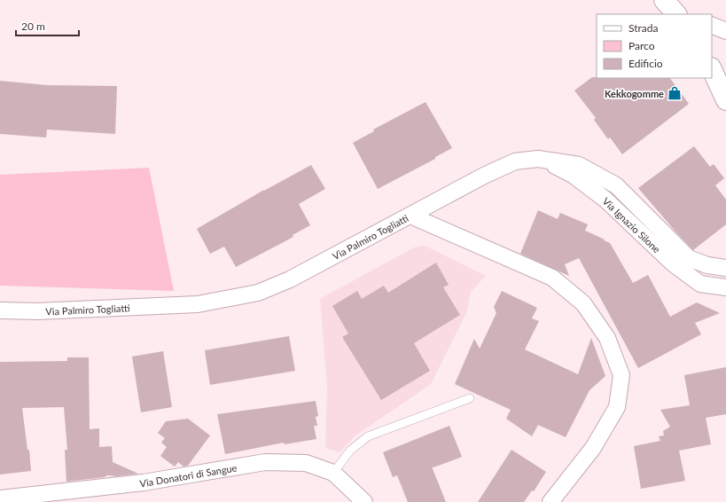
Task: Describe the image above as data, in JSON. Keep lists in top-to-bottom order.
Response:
{
  "streets": {
    "street": ["Via Ignazio Silone", "Via Palmiro Togliatti", "Via Donatori di Sangue"]
  },
  "crossings": [
    ["Via Ignazio Silone", "Via Palmiro Togliatti"]
  ],
  "places": {
    "shop": ["Kekkogomme"]
  },
  "legend": ["Strada", "Parco", "Edificio"],
  "scale_bar": "20 m"
}
